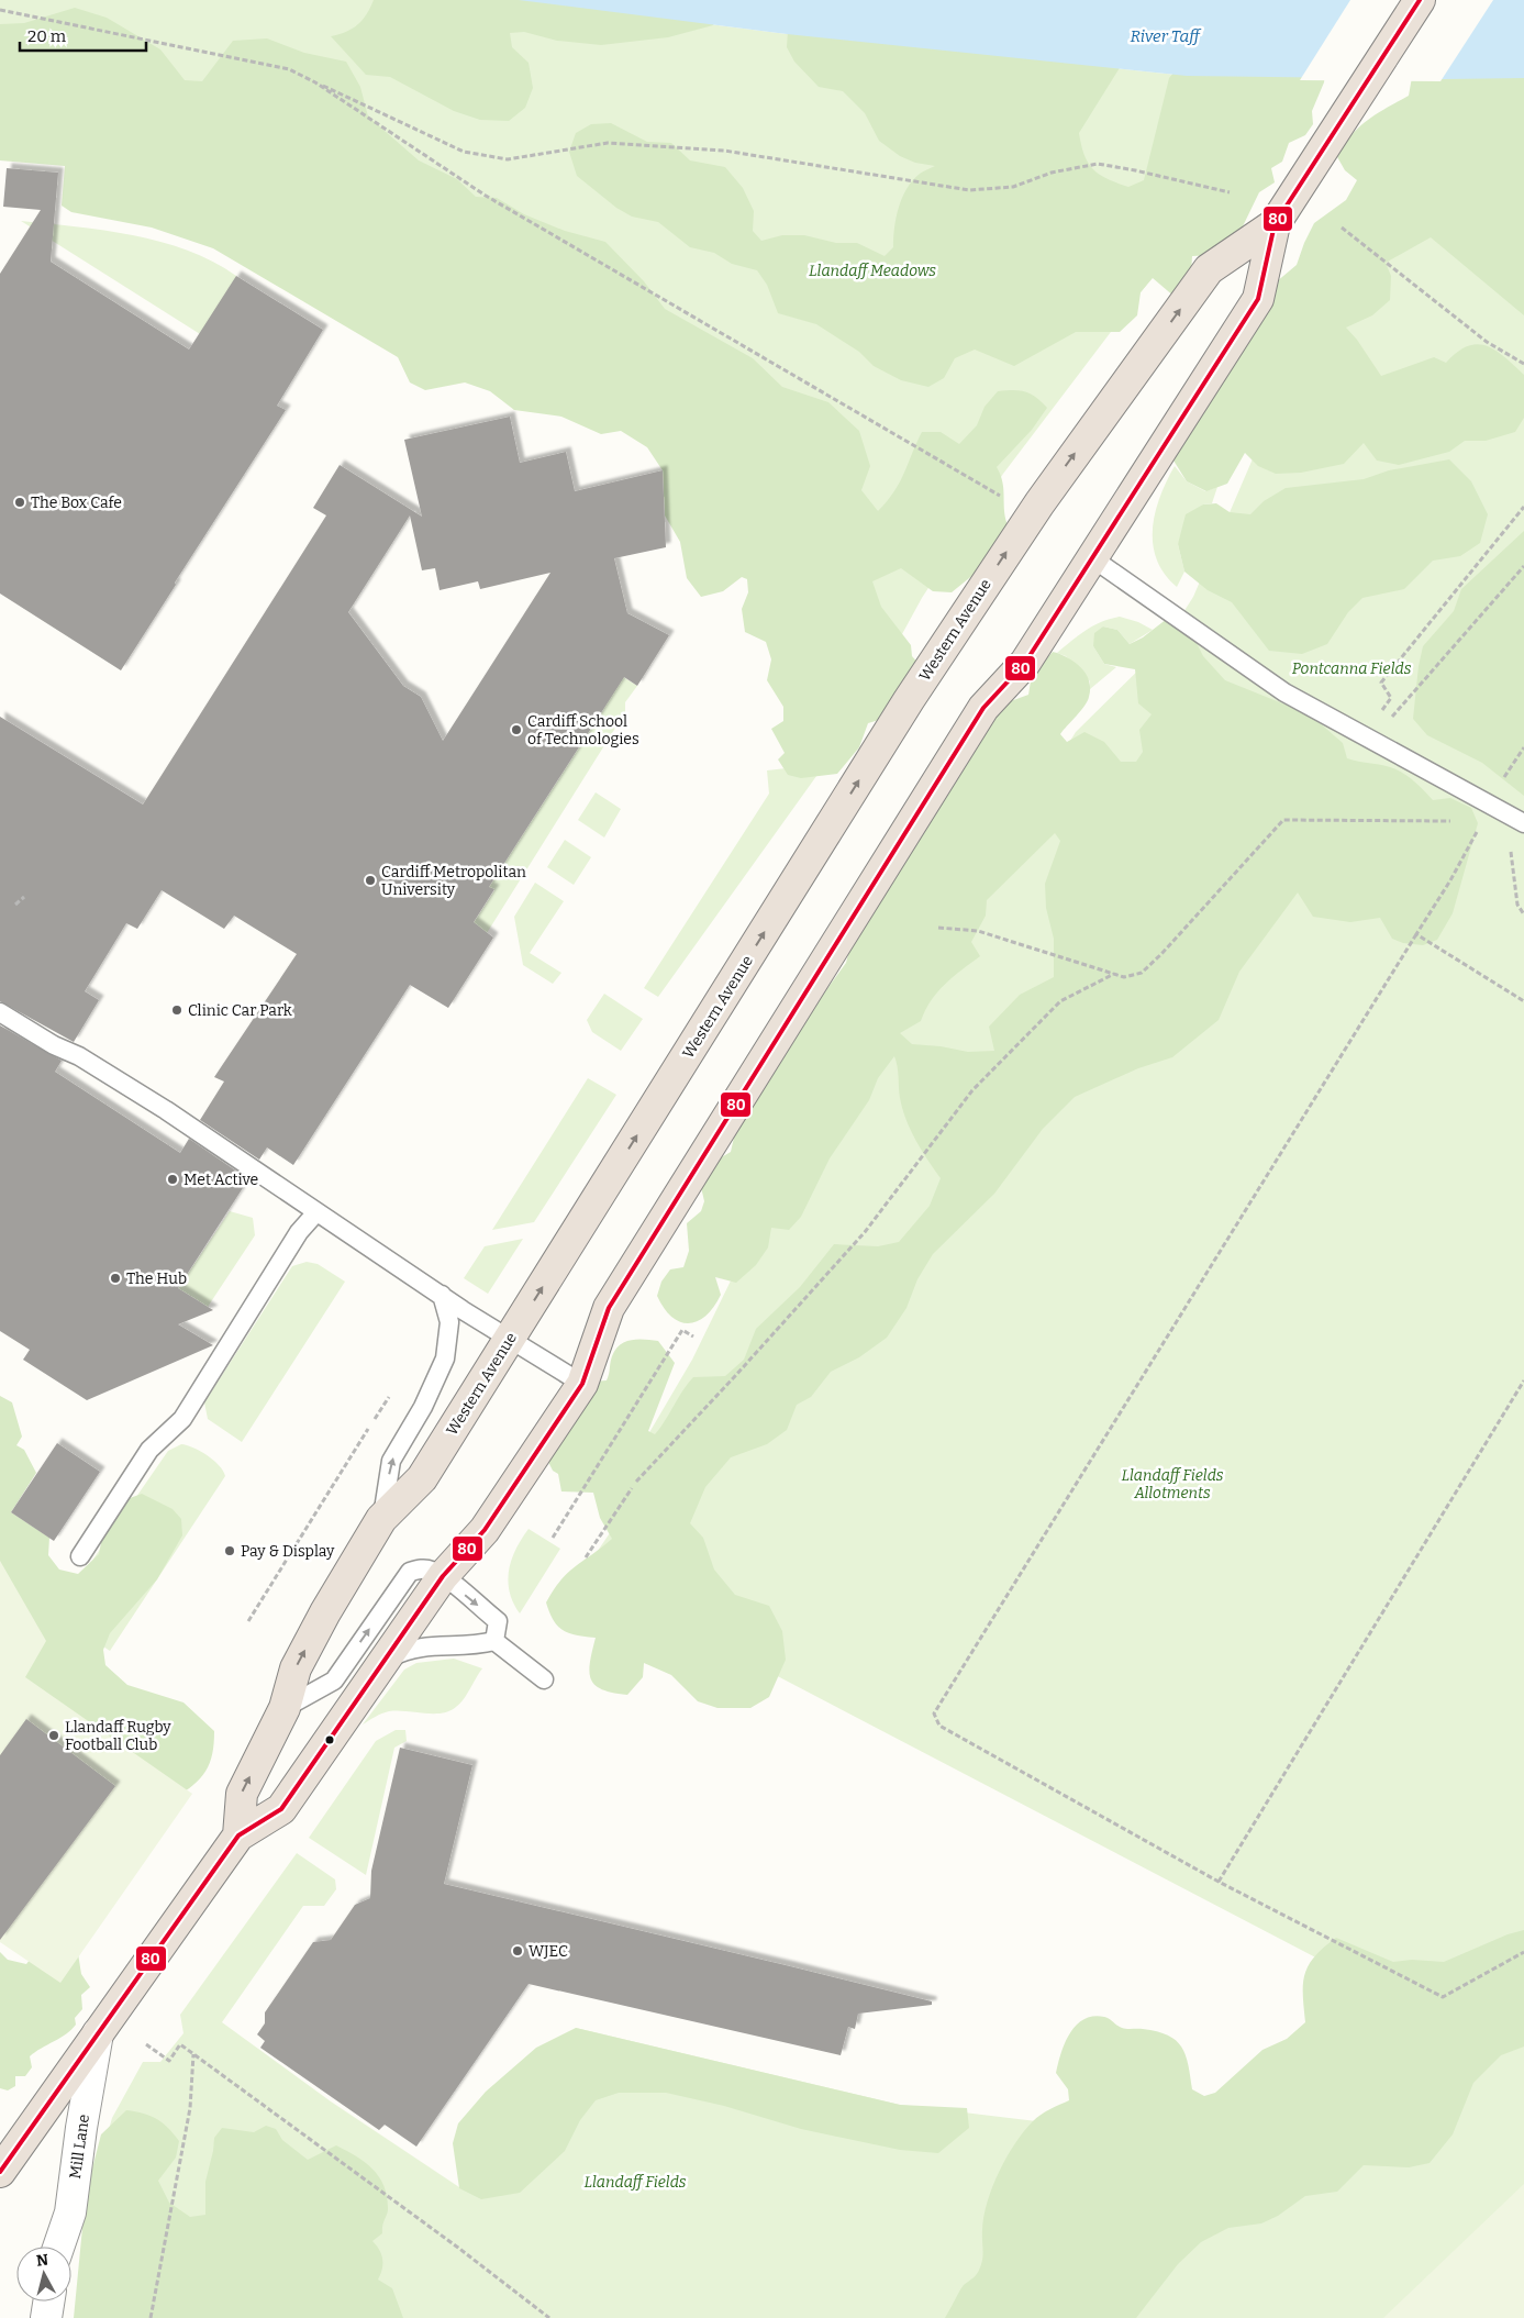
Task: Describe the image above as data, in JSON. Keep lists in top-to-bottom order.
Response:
{
  "streets": {
    "highway": ["Western Avenue"],
    "street": ["Mill Lane"]
  },
  "crossings": [
    ["Western Avenue", "Mill Lane"]
  ],
  "water": ["River Taff"],
  "parks": [
    "Llandaff Meadows",
    "Pontcanna Fields",
    "Llandaff Fields Allotments",
    "Llandaff Fields"
  ],
  "places": [
    "The Box Cafe",
    "Cardiff School of Technologies",
    "Cardiff Metropolitan University",
    "Clinic Car Park",
    "Met Active",
    "The Hub",
    "Pay & Display",
    "Llandaff Rugby Football Club",
    "WJEC"
  ],
  "lines": ["transit line 80"],
  "scale_bar": "20 m",
  "north": "top"
}
